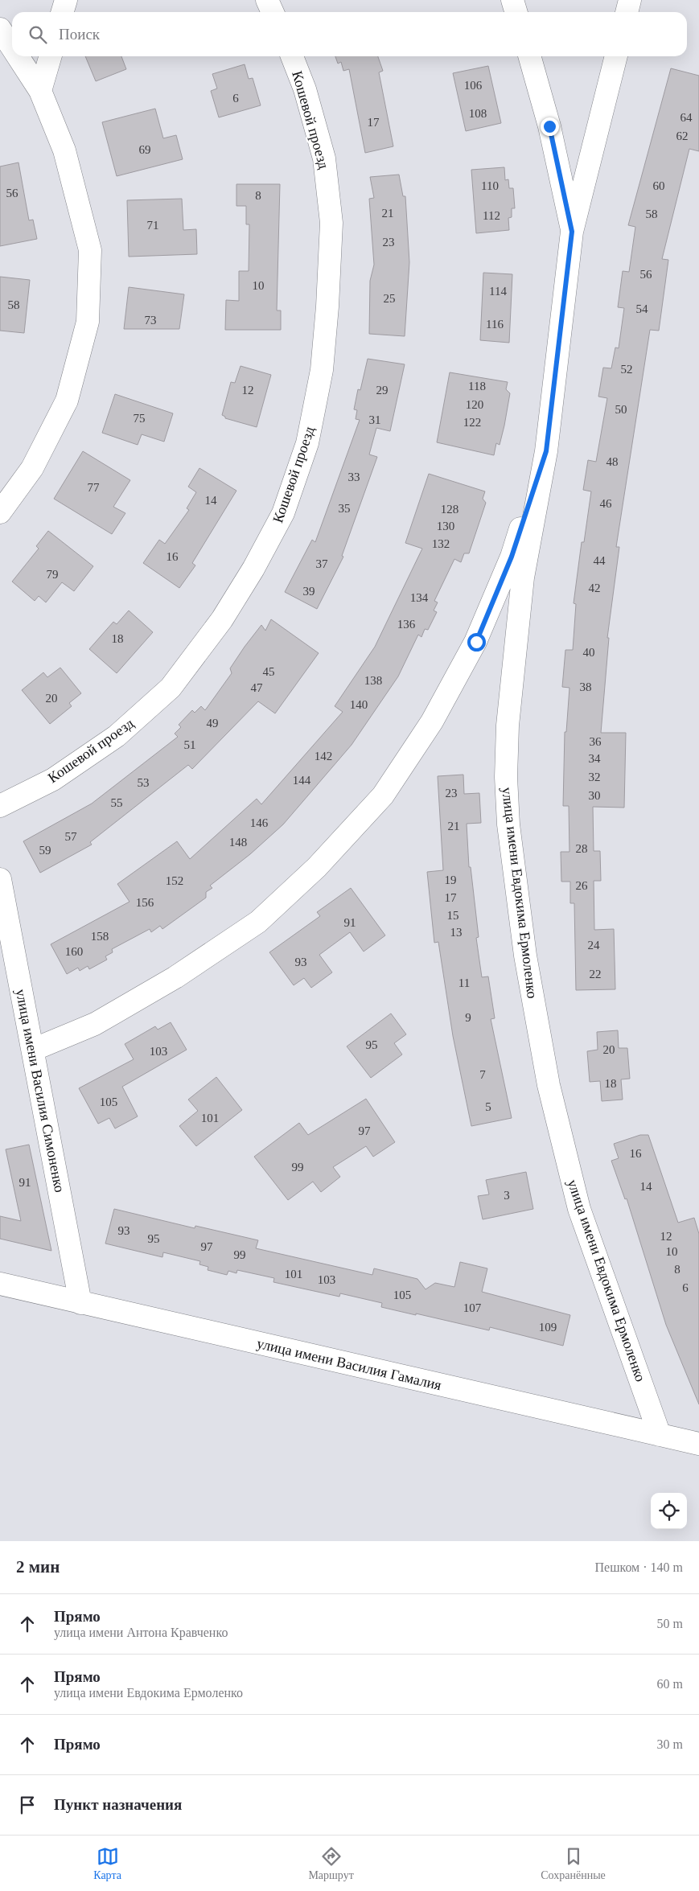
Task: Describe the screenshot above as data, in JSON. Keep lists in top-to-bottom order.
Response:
{
  "streets": {
    "street": [
      "Кошевой проезд",
      "улица имени Евдокима Ермоленко",
      "улица имени Василия Симоненко",
      "улица имени Василия Гамалия"
    ]
  },
  "crossings": [
    ["улица имени Евдокима Ермоленко", "улица имени Василия Гамалия"],
    ["улица имени Василия Симоненко", "улица имени Василия Гамалия"]
  ],
  "house_numbers": [
    "106",
    "6",
    "108",
    "64",
    "17",
    "62",
    "69",
    "110",
    "60",
    "56",
    "8",
    "21",
    "58",
    "112",
    "71",
    "23",
    "56",
    "10",
    "114",
    "25",
    "58",
    "54",
    "73",
    "116",
    "52",
    "118",
    "12",
    "29",
    "120",
    "50",
    "75",
    "31",
    "122",
    "48",
    "33",
    "77",
    "14",
    "46",
    "35",
    "128",
    "130",
    "132",
    "16",
    "44",
    "37",
    "79",
    "42",
    "39",
    "134",
    "136",
    "18",
    "40",
    "45",
    "138",
    "38",
    "47",
    "20",
    "140",
    "49",
    "36",
    "51",
    "142",
    "34",
    "32",
    "144",
    "53",
    "23",
    "30",
    "55",
    "146",
    "21",
    "57",
    "148",
    "28",
    "59",
    "19",
    "152",
    "26",
    "17",
    "156",
    "15",
    "91",
    "13",
    "158",
    "24",
    "160",
    "93",
    "22",
    "11",
    "9",
    "95",
    "20",
    "103",
    "7",
    "18",
    "105",
    "5",
    "101",
    "97",
    "16",
    "99",
    "91",
    "14",
    "3",
    "93",
    "12",
    "95",
    "97",
    "10",
    "99",
    "8",
    "101",
    "103",
    "6",
    "105",
    "107",
    "109"
  ],
  "page": {
    "search": "Поиск",
    "heading": ["2 мин", "Пешком · 140 m"],
    "list": [
      ["Прямо", "улица имени Антона Кравченко", "50 m"],
      ["Прямо", "улица имени Евдокима Ермоленко", "60 m"],
      ["Прямо", "30 m"],
      "Пункт назначения"
    ],
    "nav": ["Карта", "Маршрут", "Сохранённые"]
  }
}
